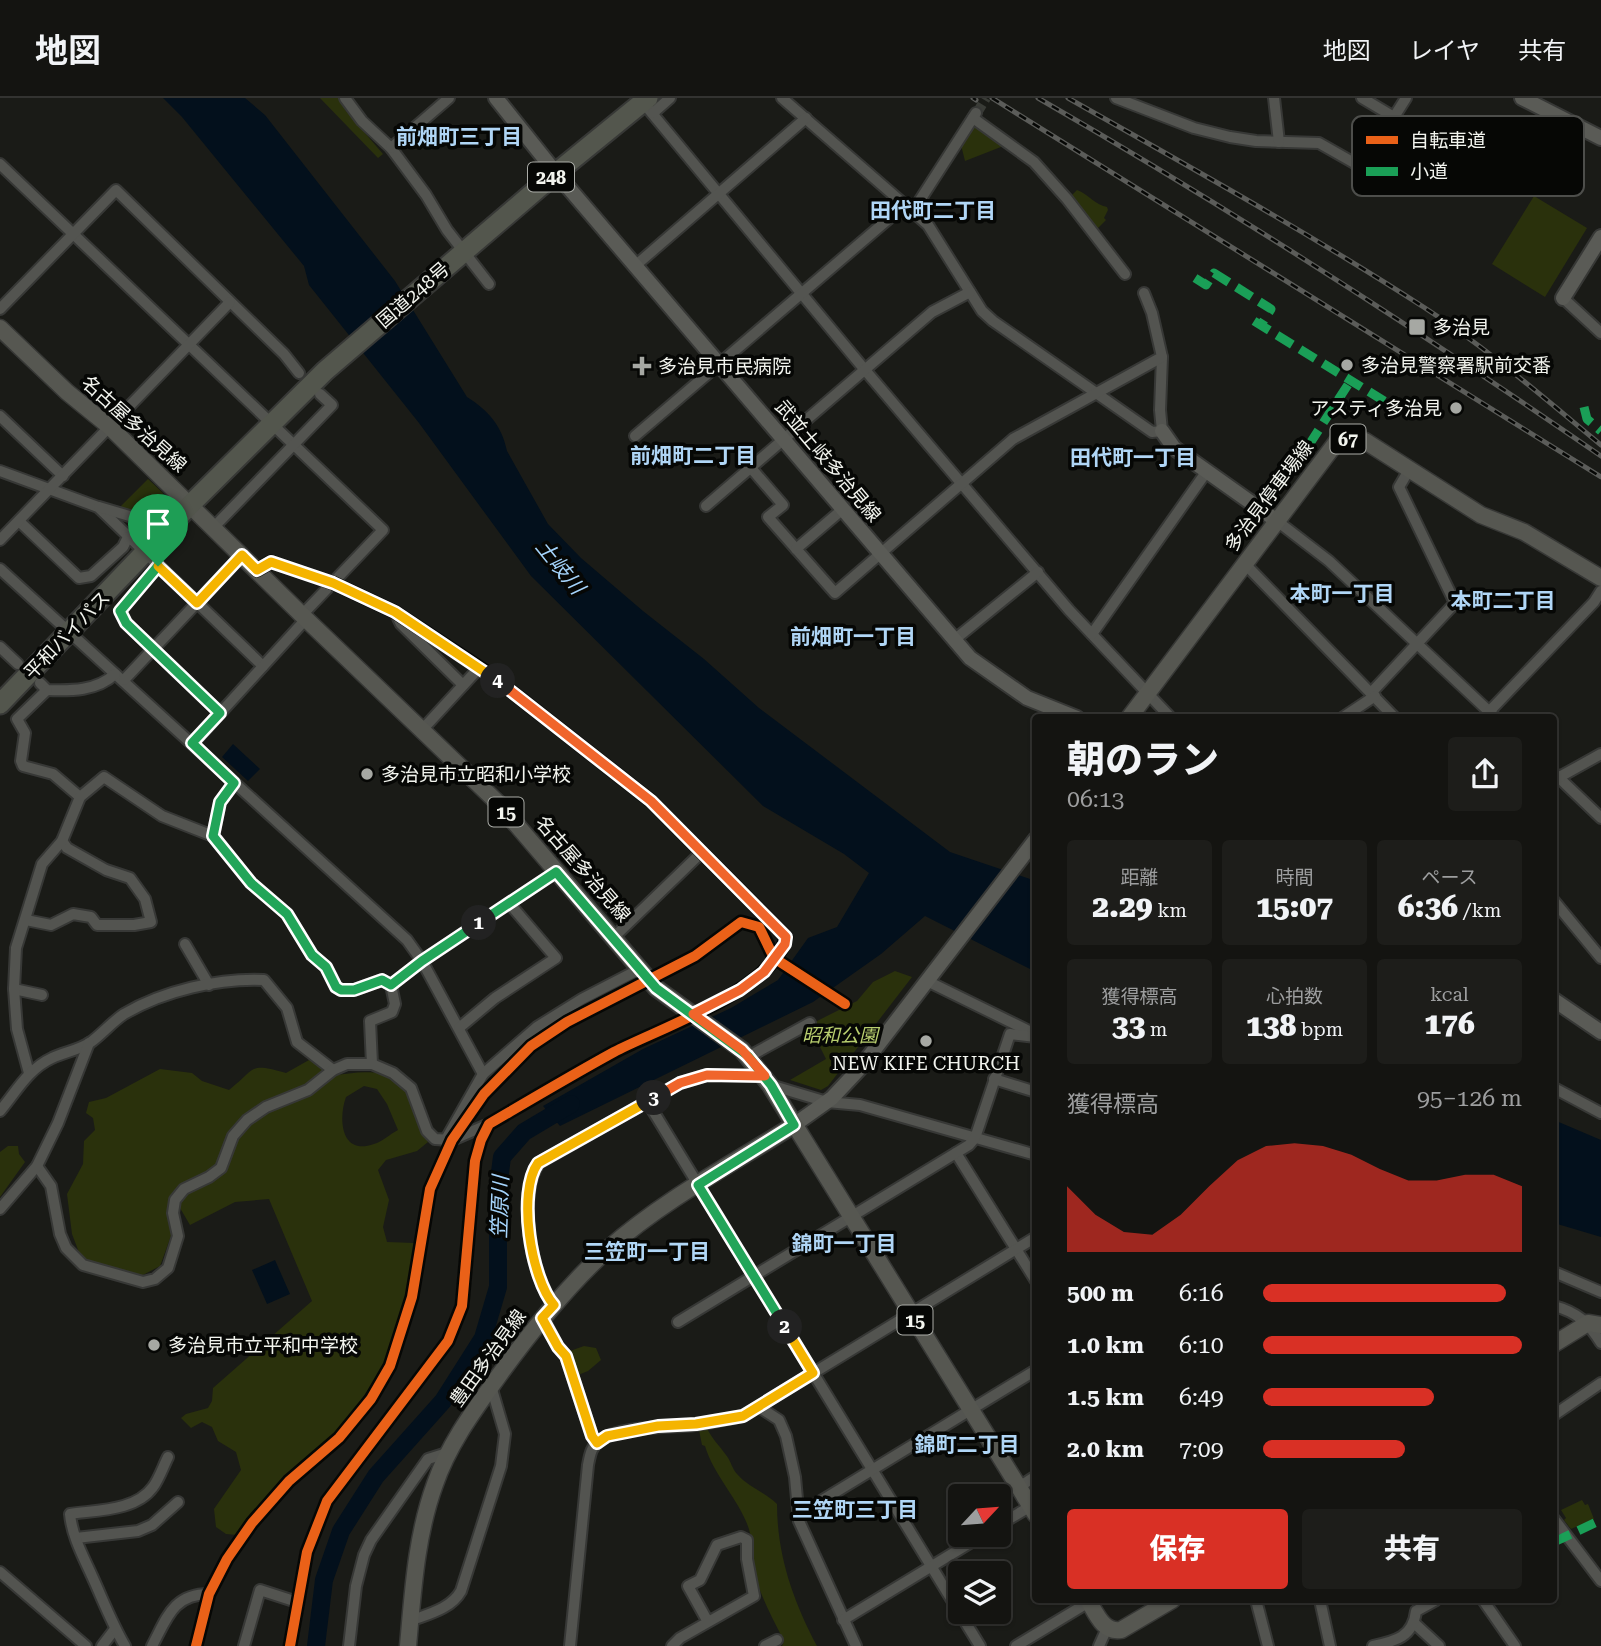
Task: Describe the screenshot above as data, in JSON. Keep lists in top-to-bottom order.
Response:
{
  "streets": {
    "highway": ["248", "国道248号", "平和バイパス"],
    "main road": [
      "名古屋多治見線",
      "67",
      "武並土岐多治見線",
      "多治見停車場線",
      "15",
      "豊田多治見線"
    ]
  },
  "crossings": [
    ["国道248号", "名古屋多治見線"],
    ["国道248号", "武並土岐多治見線"],
    ["国道248号", "平和バイパス"],
    ["名古屋多治見線", "平和バイパス"],
    ["名古屋多治見線", "豊田多治見線"]
  ],
  "districts": [
    "前畑町三丁目",
    "田代町二丁目",
    "前畑町二丁目",
    "田代町一丁目",
    "本町一丁目",
    "本町二丁目",
    "前畑町一丁目",
    "錦町一丁目",
    "三笠町一丁目",
    "錦町二丁目",
    "三笠町三丁目"
  ],
  "water": ["土岐川", "笠原川"],
  "parks": ["昭和公園"],
  "places": {
    "transit": ["多治見"],
    "other": [
      "多治見警察署駅前交番",
      "アスティ多治見",
      "多治見市立昭和小学校",
      "NEW KIFE CHURCH",
      "多治見市立平和中学校"
    ],
    "health": ["多治見市民病院"]
  },
  "legend": ["自転車道", "小道"],
  "north": "top right",
  "page": {
    "header": "地図",
    "nav": ["地図", "レイヤ", "共有"],
    "pins": [
      "4",
      "1",
      "3",
      "2"
    ],
    "heading": ["朝のラン", "06:13"],
    "stats": [
      ["距離", "2.29 km"],
      ["時間", "15:07"],
      ["ペース", "6:36 /km"],
      ["獲得標高", "33 m"],
      ["心拍数", "138 bpm"],
      ["kcal", "176"]
    ],
    "chart": ["獲得標高", "95–126 m"],
    "list": [
      {
        "name": "500 m",
        "note": "6:16"
      },
      {
        "name": "1.0 km",
        "note": "6:10"
      },
      {
        "name": "1.5 km",
        "note": "6:49"
      },
      {
        "name": "2.0 km",
        "note": "7:09"
      }
    ],
    "buttons": ["保存", "共有"]
  }
}
